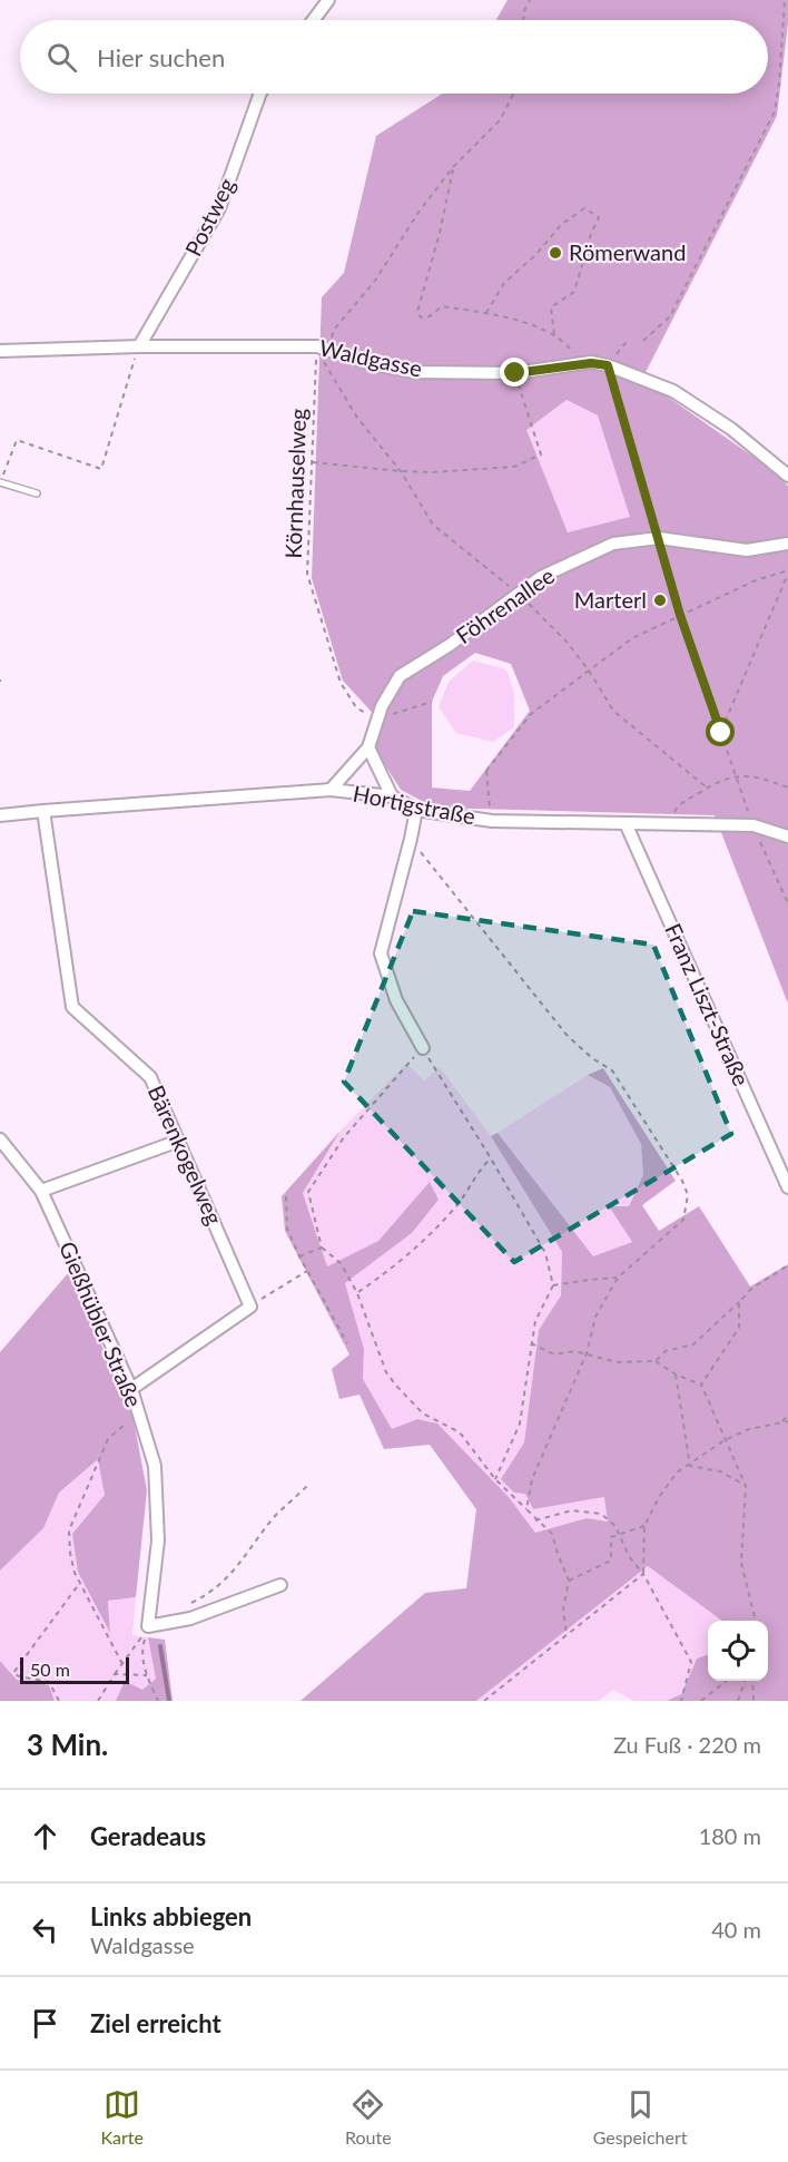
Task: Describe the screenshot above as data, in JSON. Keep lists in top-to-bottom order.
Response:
{
  "streets": {
    "street": [
      "Postweg",
      "Waldgasse",
      "Föhrenallee",
      "Hortigstraße",
      "Franz Liszt-Straße",
      "Bärenkogelweg",
      "Gießhübler Straße"
    ],
    "path": ["Körnhauselweg"]
  },
  "crossings": [
    ["Postweg", "Waldgasse"],
    ["Waldgasse", "Körnhauselweg"],
    ["Körnhauselweg", "Föhrenallee"],
    ["Föhrenallee", "Hortigstraße"],
    ["Hortigstraße", "Franz Liszt-Straße"],
    ["Hortigstraße", "Bärenkogelweg"]
  ],
  "places": ["Römerwand", "Marterl"],
  "scale_bar": "50 m",
  "page": {
    "search": "Hier suchen",
    "scale": "50 m",
    "heading": ["3 Min.", "Zu Fuß · 220 m"],
    "list": [
      ["Geradeaus", "180 m"],
      ["Links abbiegen", "Waldgasse", "40 m"],
      "Ziel erreicht"
    ],
    "nav": ["Karte", "Route", "Gespeichert"]
  }
}
